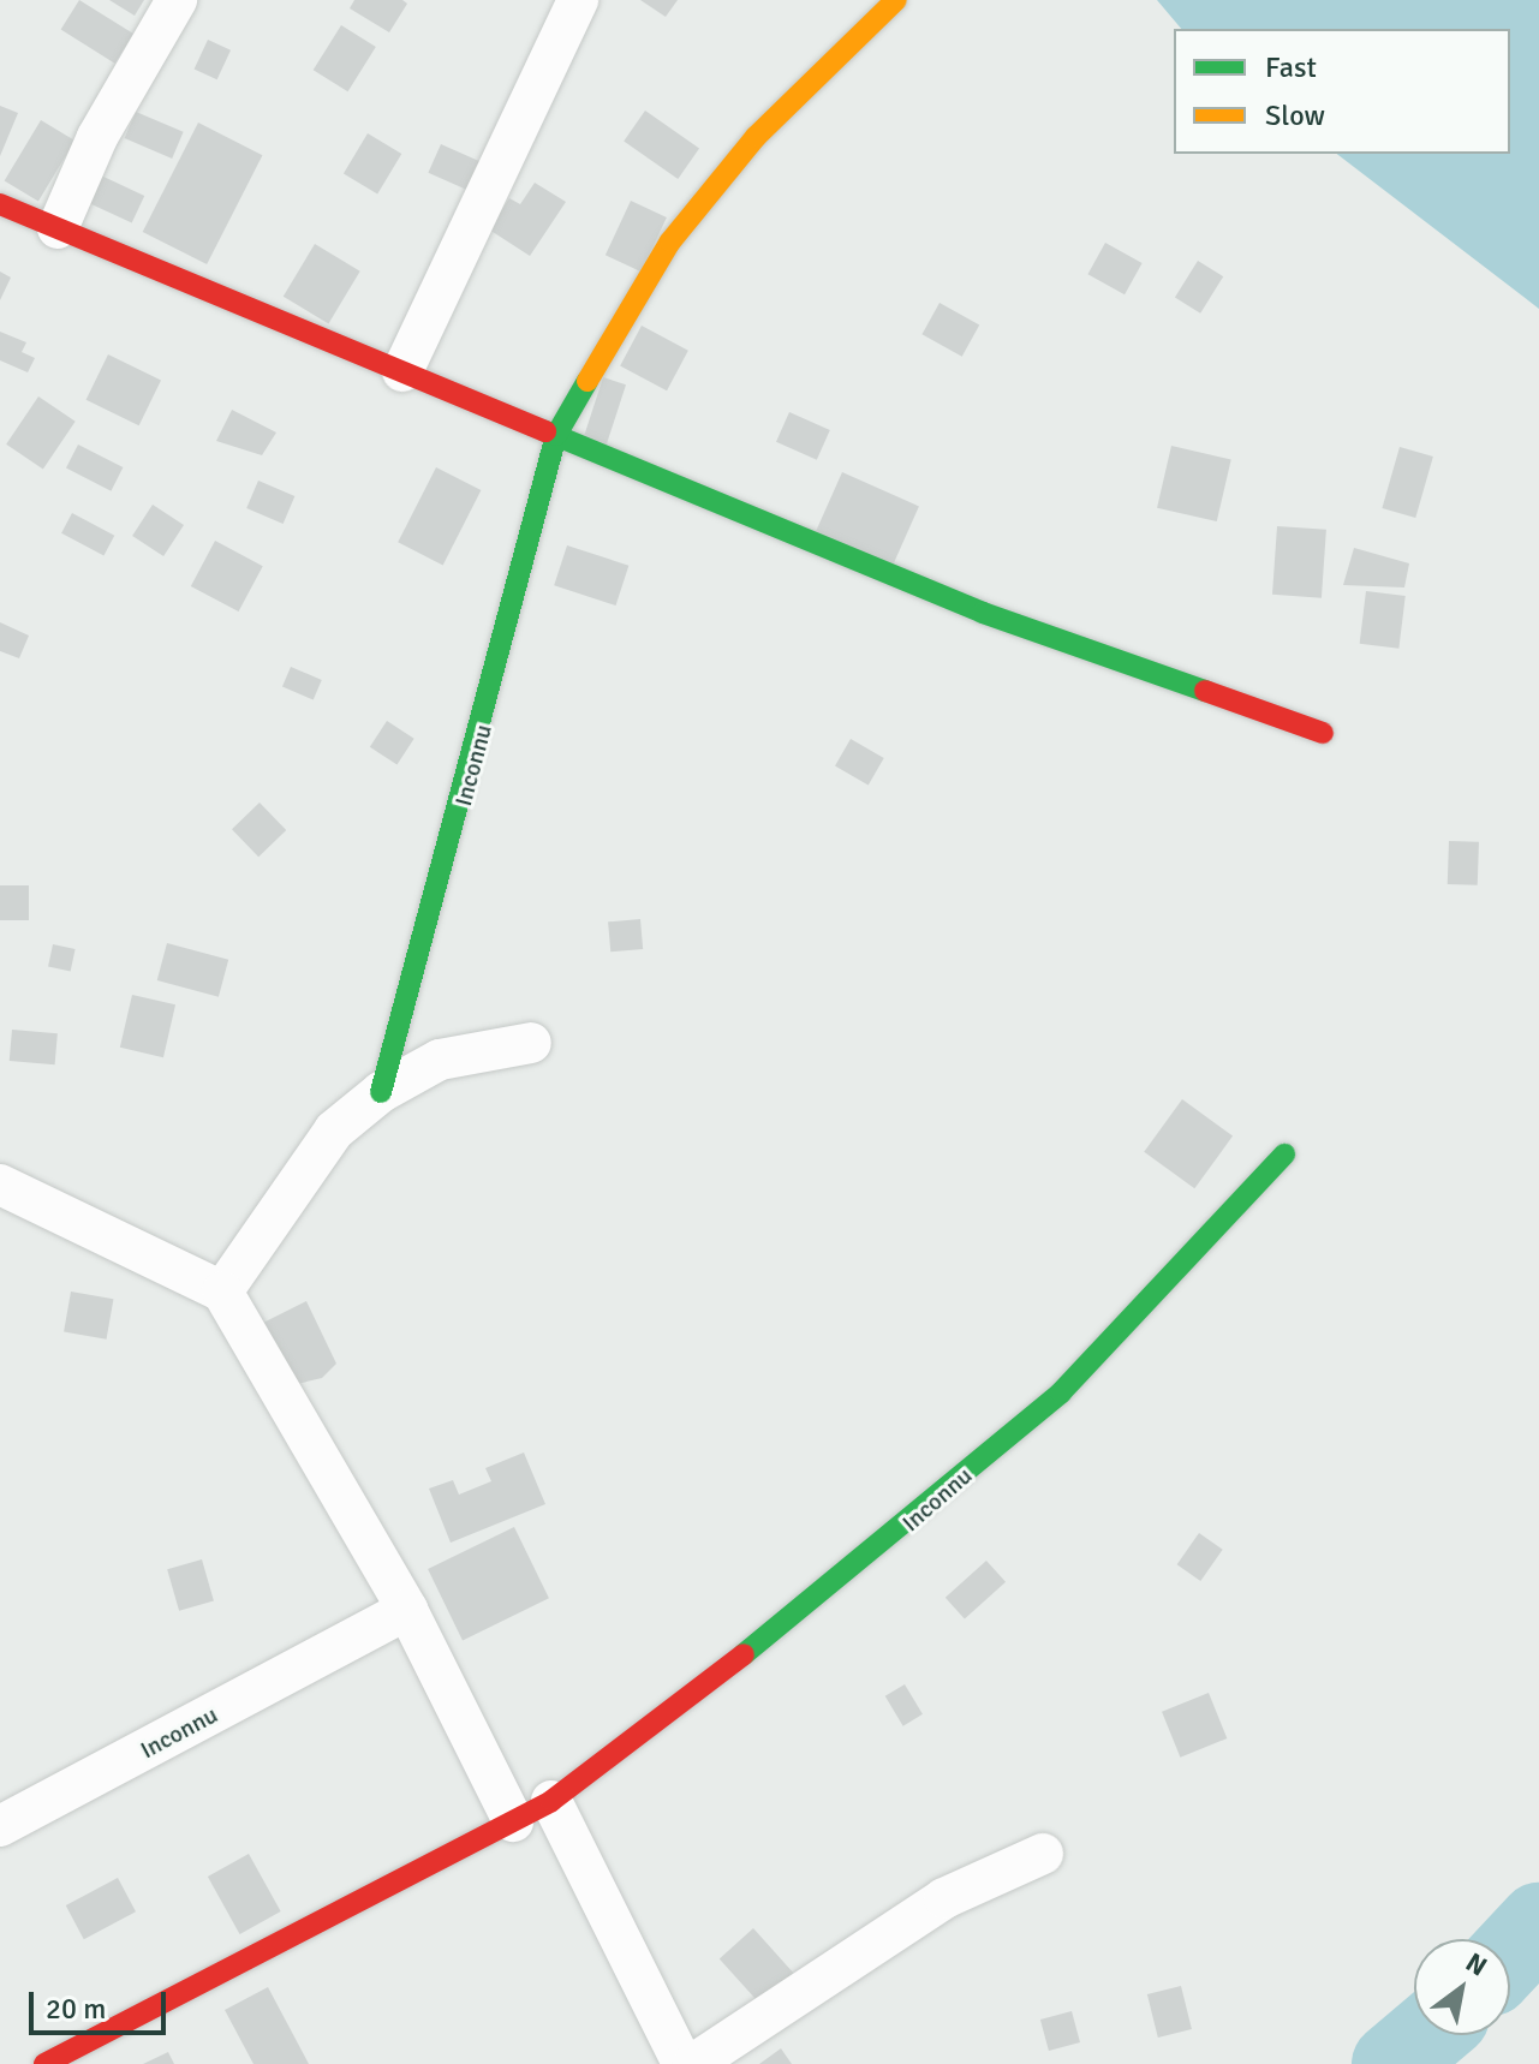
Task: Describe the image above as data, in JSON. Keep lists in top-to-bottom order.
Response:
{
  "streets": {
    "street": ["Inconnu"]
  },
  "legend": ["Fast", "Slow"],
  "scale_bar": "20 m",
  "north": "top right"
}
